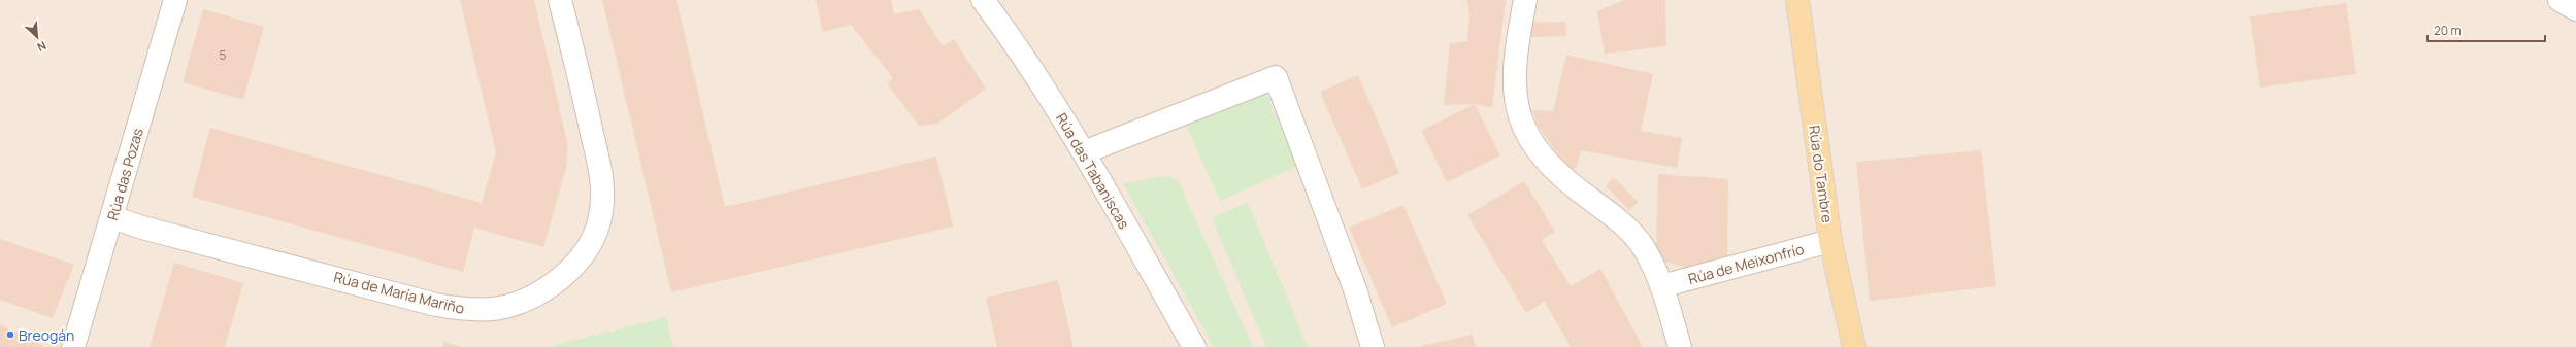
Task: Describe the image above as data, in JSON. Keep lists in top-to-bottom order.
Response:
{
  "streets": {
    "main road": ["Rúa do Tambre"],
    "street": [
      "Rúa das Tabaniscas",
      "Rúa das Pozas",
      "Rúa de Meixonfrío",
      "Rúa de María Mariño"
    ]
  },
  "crossings": [
    ["Rúa das Pozas", "Rúa de María Mariño"],
    ["Rúa do Tambre", "Rúa de Meixonfrío"]
  ],
  "places": ["Breogán"],
  "house_numbers": ["5"],
  "scale_bar": "20 m",
  "north": "bottom right"
}
